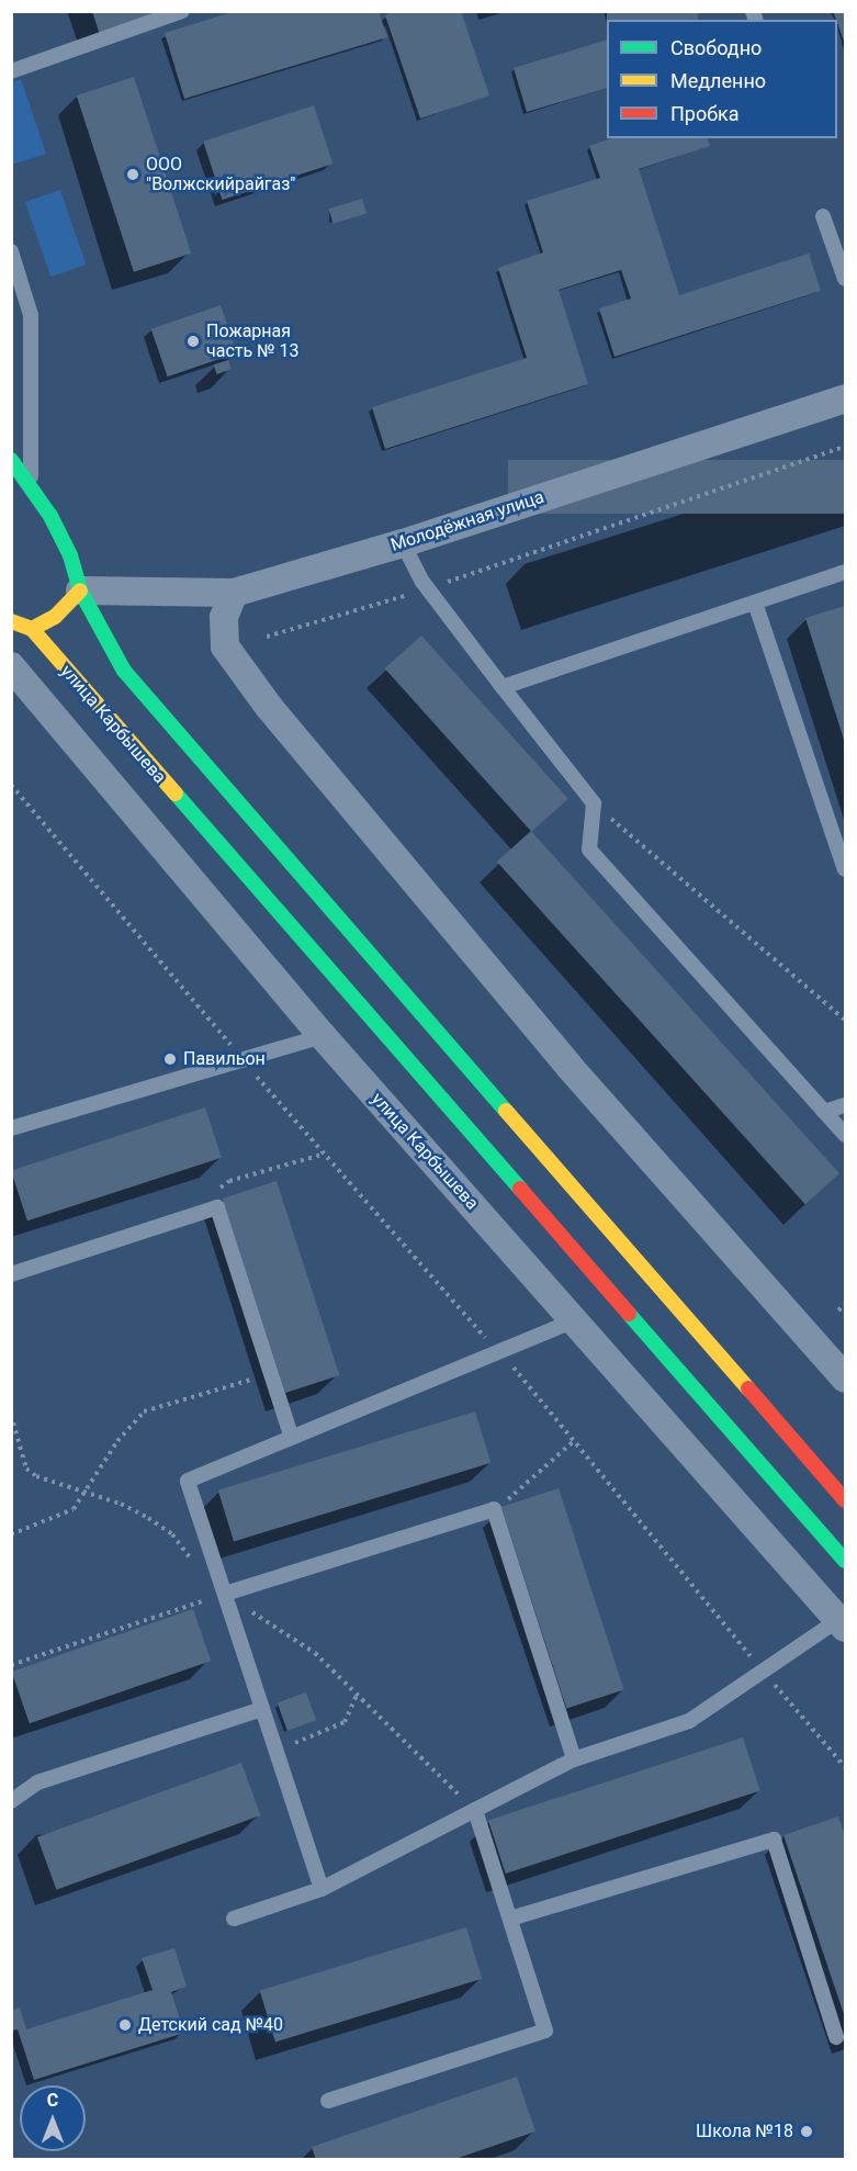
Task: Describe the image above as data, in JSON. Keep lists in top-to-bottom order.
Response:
{
  "streets": {
    "street": ["Молодёжная улица", "улица Карбышева"]
  },
  "places": [
    "ООО \"Волжскийрайгаз\"",
    "Пожарная часть № 13",
    "Павильон",
    "Детский сад №40",
    "Школа №18"
  ],
  "legend": ["Свободно", "Медленно", "Пробка"],
  "north": "top"
}
